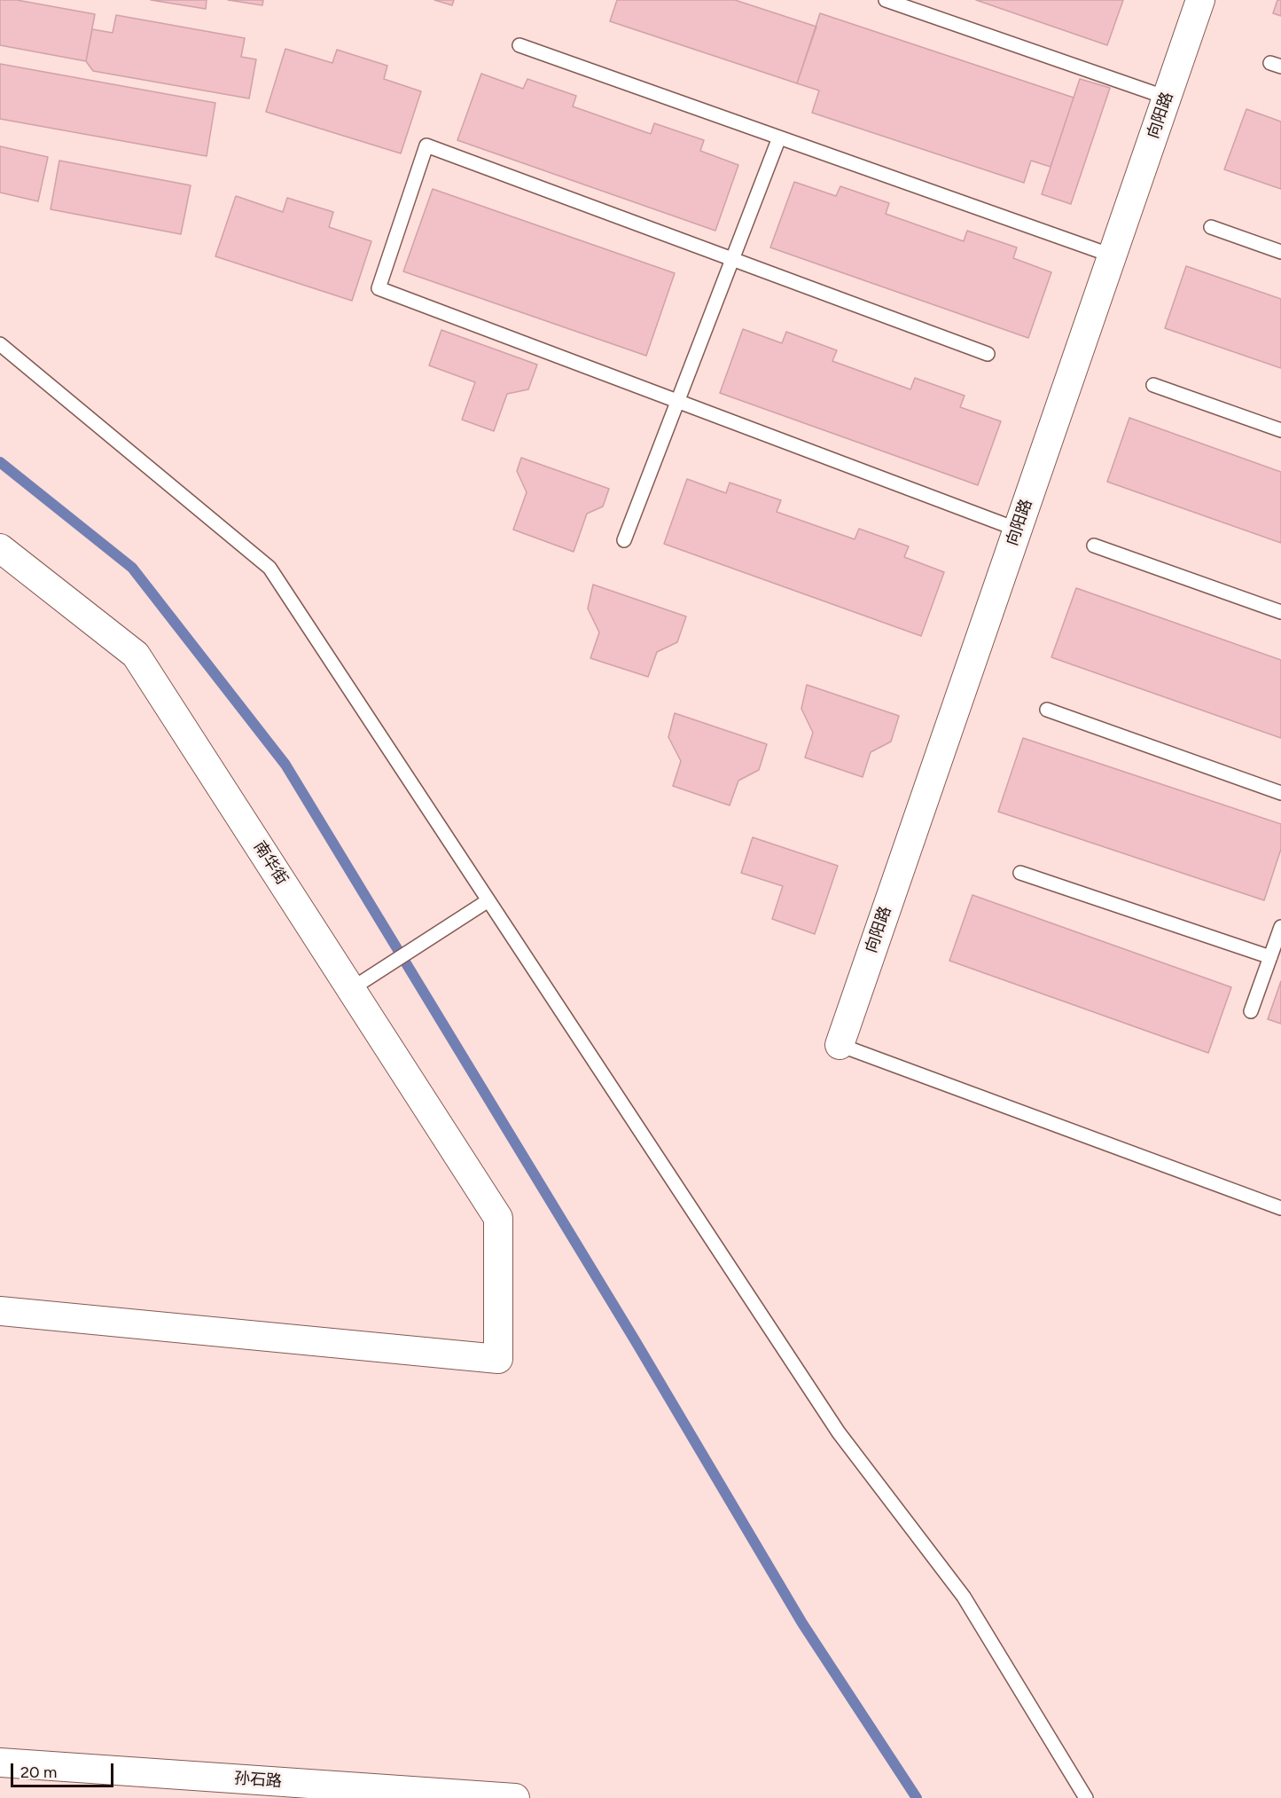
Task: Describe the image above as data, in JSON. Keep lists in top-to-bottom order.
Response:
{
  "streets": {
    "street": ["向阳路", "南华街", "孙石路"]
  },
  "scale_bar": "20 m"
}
